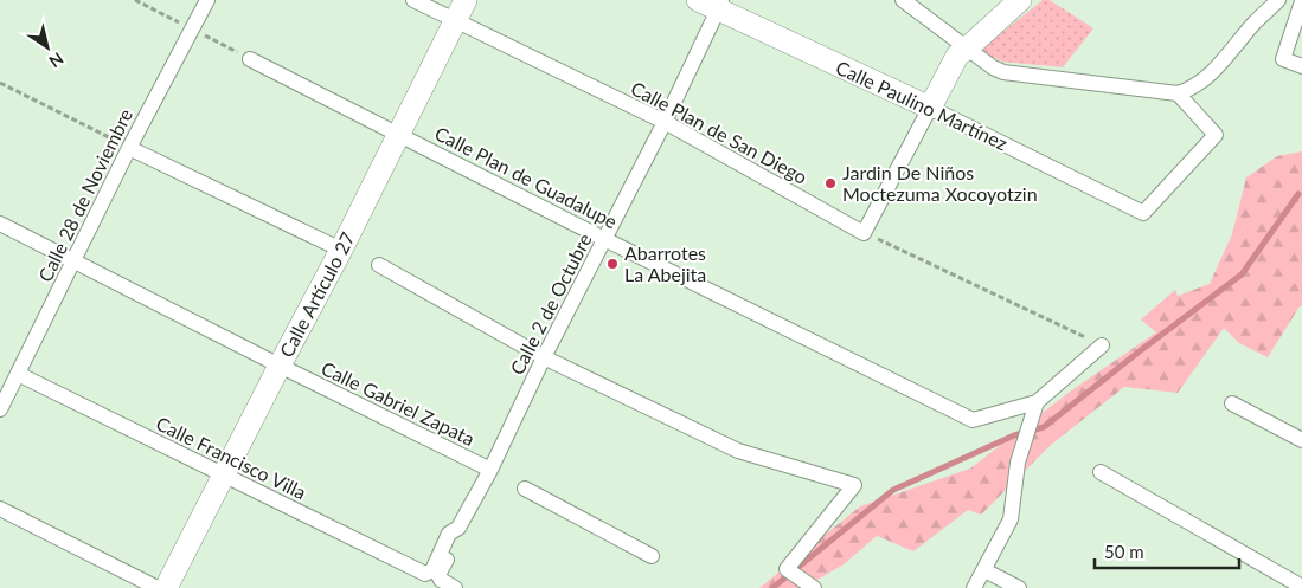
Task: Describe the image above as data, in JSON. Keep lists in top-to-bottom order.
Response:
{
  "streets": {
    "street": [
      "Calle Paulino Martínez",
      "Calle Plan de San Diego",
      "Calle Plan de Guadalupe",
      "Calle 28 de Noviembre",
      "Calle Artículo 27",
      "Calle 2 de Octubre",
      "Calle Gabriel Zapata",
      "Calle Francisco Villa"
    ]
  },
  "crossings": [
    ["Calle Paulino Martínez", "Calle 2 de Octubre"],
    ["Calle Plan de San Diego", "Calle Artículo 27"],
    ["Calle Plan de San Diego", "Calle 2 de Octubre"],
    ["Calle Plan de Guadalupe", "Calle Artículo 27"],
    ["Calle Plan de Guadalupe", "Calle 2 de Octubre"],
    ["Calle 28 de Noviembre", "Calle Gabriel Zapata"],
    ["Calle 28 de Noviembre", "Calle Francisco Villa"],
    ["Calle Artículo 27", "Calle Gabriel Zapata"],
    ["Calle Artículo 27", "Calle Francisco Villa"],
    ["Calle 2 de Octubre", "Calle Gabriel Zapata"],
    ["Calle 2 de Octubre", "Calle Francisco Villa"]
  ],
  "places": ["Jardin De Niños Moctezuma Xocoyotzin", "Abarrotes La Abejita"],
  "scale_bar": "50 m",
  "north": "bottom right"
}
